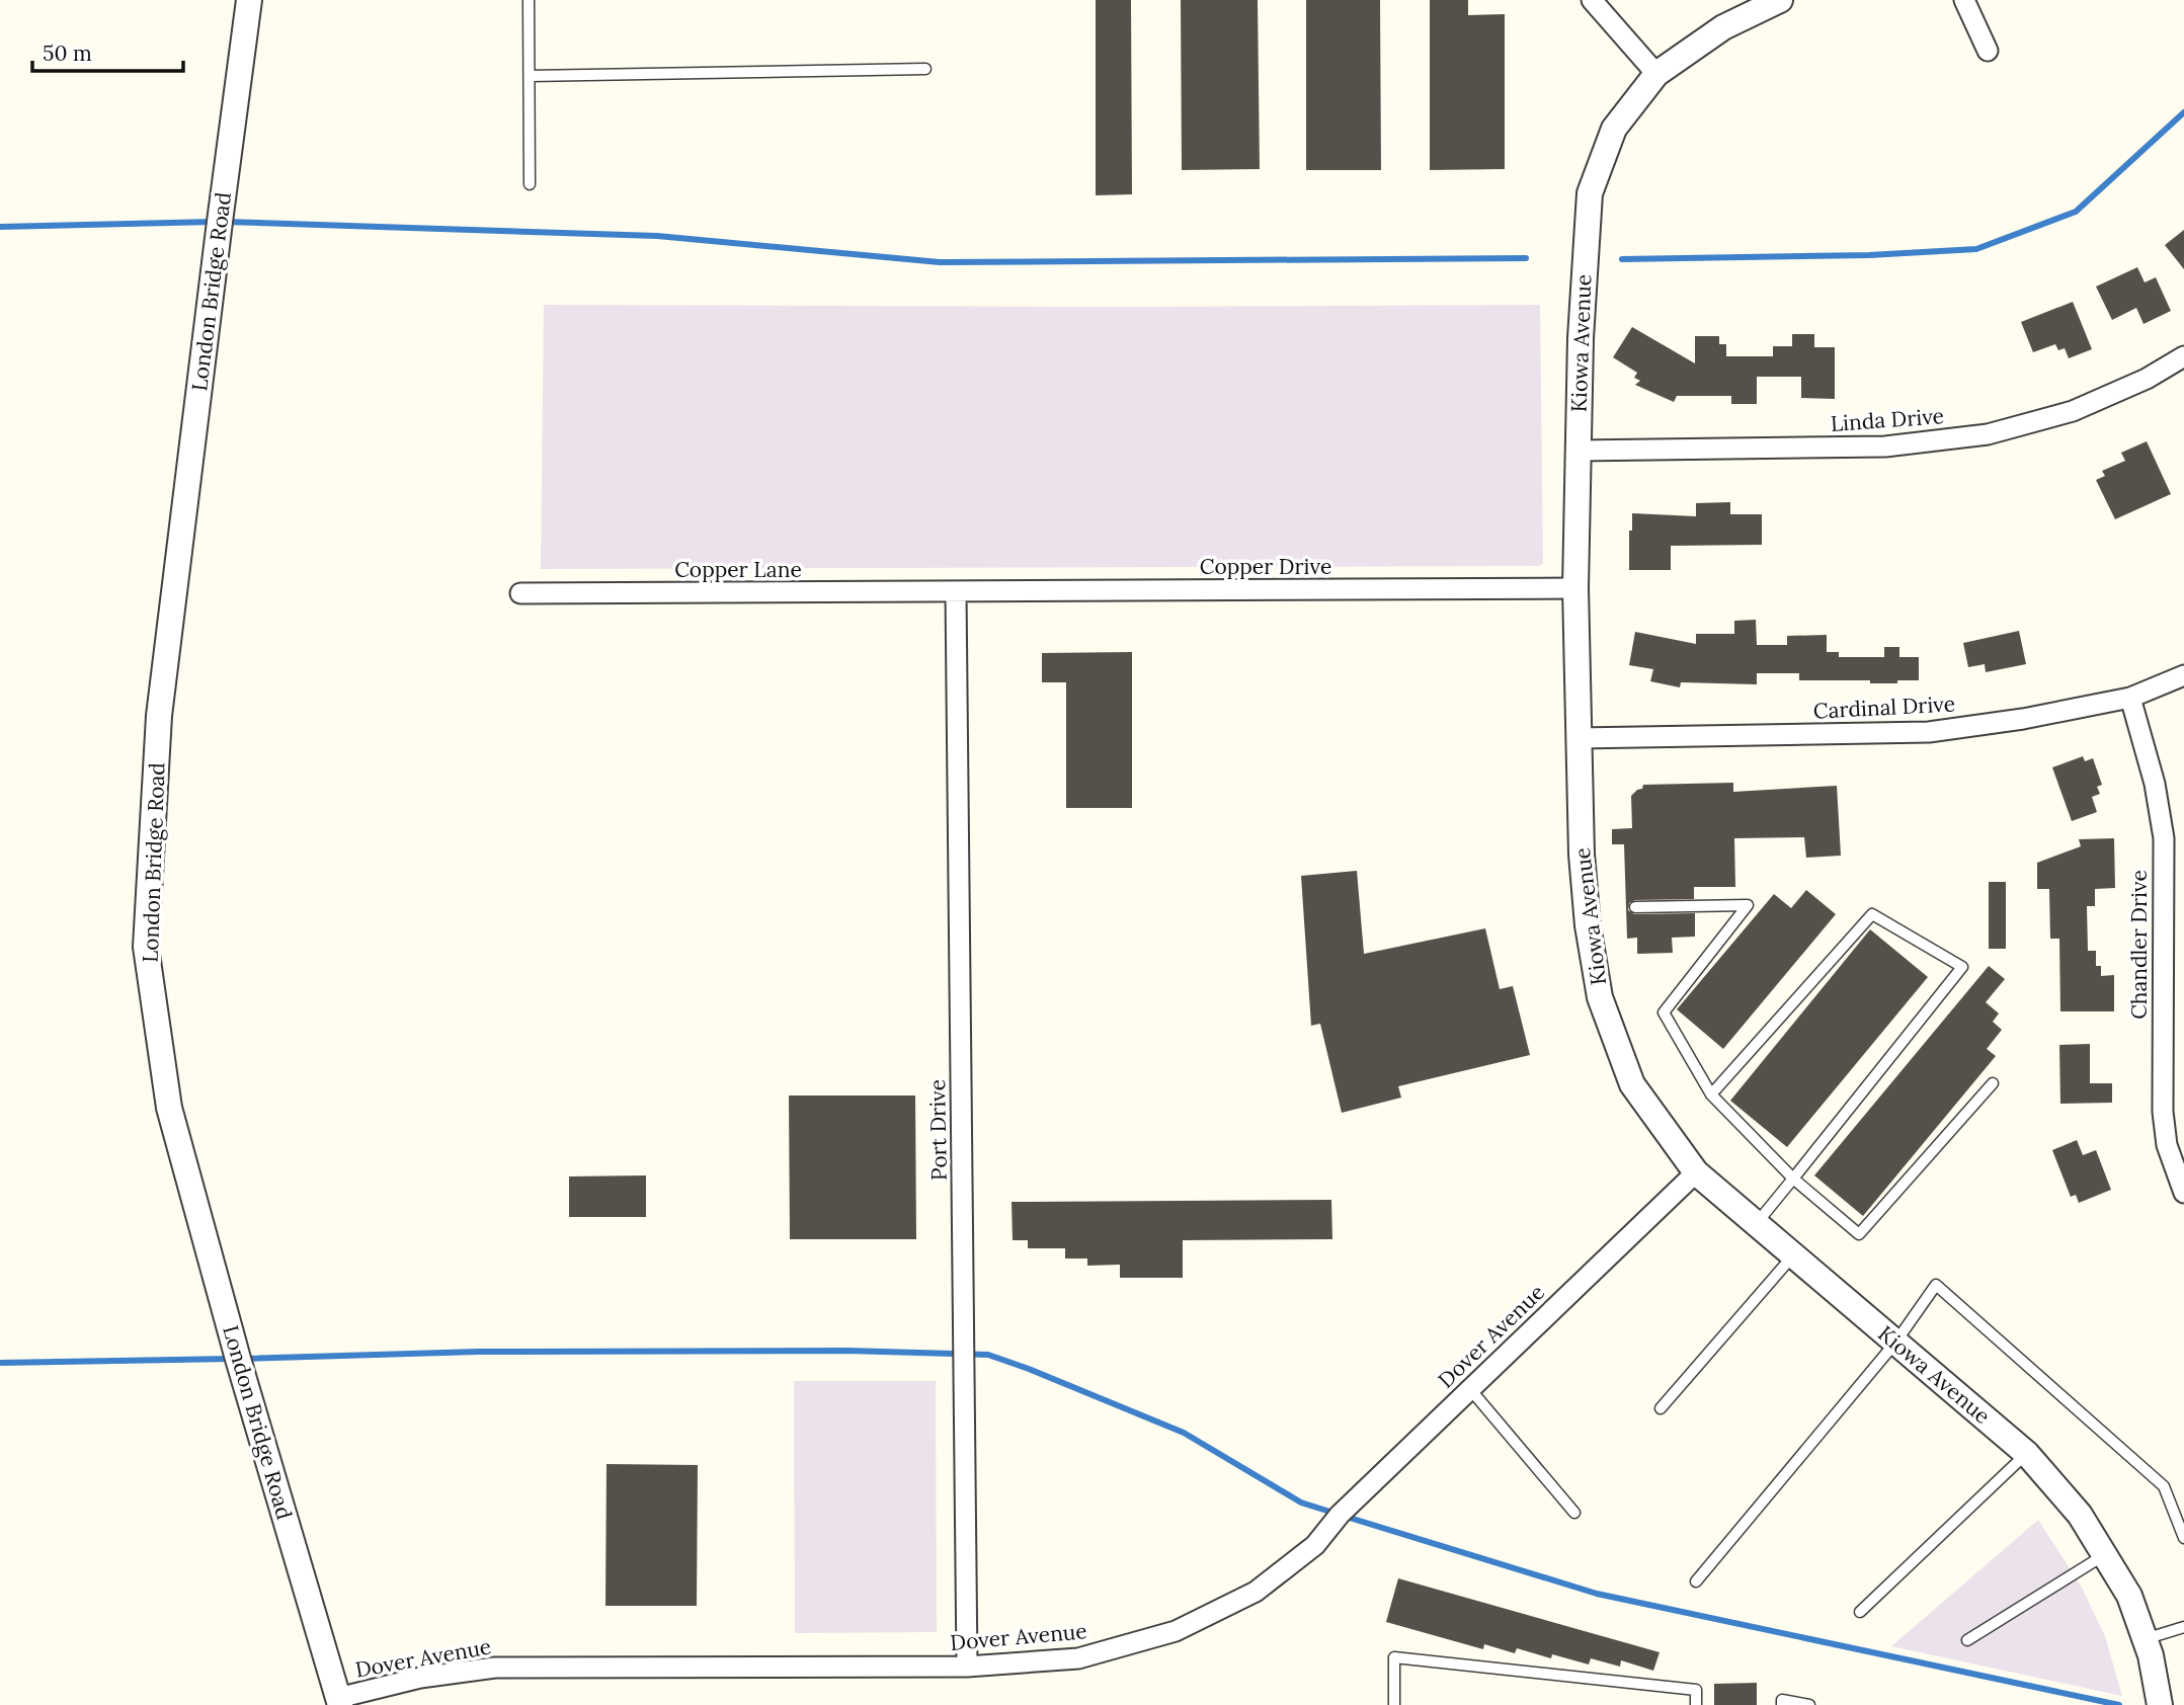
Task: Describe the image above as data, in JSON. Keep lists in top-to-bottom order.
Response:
{
  "streets": {
    "street": [
      "London Bridge Road",
      "Kiowa Avenue",
      "Linda Drive",
      "Copper Drive",
      "Copper Lane",
      "Cardinal Drive",
      "Chandler Drive",
      "Port Drive",
      "Dover Avenue"
    ]
  },
  "crossings": [
    ["London Bridge Road", "Dover Avenue"],
    ["Kiowa Avenue", "Linda Drive"],
    ["Kiowa Avenue", "Copper Drive"],
    ["Kiowa Avenue", "Cardinal Drive"],
    ["Kiowa Avenue", "Dover Avenue"],
    ["Copper Drive", "Copper Lane"],
    ["Copper Drive", "Port Drive"],
    ["Copper Lane", "Port Drive"],
    ["Cardinal Drive", "Chandler Drive"],
    ["Port Drive", "Dover Avenue"]
  ],
  "scale_bar": "50 m"
}
